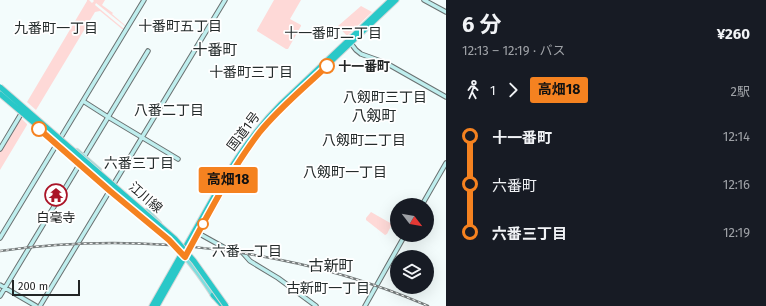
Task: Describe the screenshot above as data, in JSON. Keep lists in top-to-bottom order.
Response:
{
  "streets": {
    "highway": ["国道1号"],
    "main road": ["江川線"]
  },
  "crossings": [
    ["国道1号", "江川線"]
  ],
  "districts": [
    "十番町五丁目",
    "九番町一丁目",
    "十一番町二丁目",
    "十番町",
    "十番町三丁目",
    "八剱町三丁目",
    "八番二丁目",
    "八剱町",
    "八剱町二丁目",
    "六番三丁目",
    "八剱町一丁目",
    "六番一丁目",
    "古新町",
    "古新町一丁目"
  ],
  "places": {
    "other": ["十一番町"],
    "temple": ["白毫寺"]
  },
  "lines": ["bus line 高畑18"],
  "scale_bar": "200 m",
  "north": "bottom right",
  "page": {
    "on_map": "高畑18",
    "heading": ["6 分", "12:13 – 12:19 · バス", "¥260"],
    "legs": ["1", "高畑18", "2駅"],
    "list": [
      {
        "name": "十一番町",
        "value": "12:14"
      },
      {
        "name": "六番町",
        "value": "12:16"
      },
      {
        "name": "六番三丁目",
        "value": "12:19"
      }
    ],
    "scale": "200 m"
  }
}
